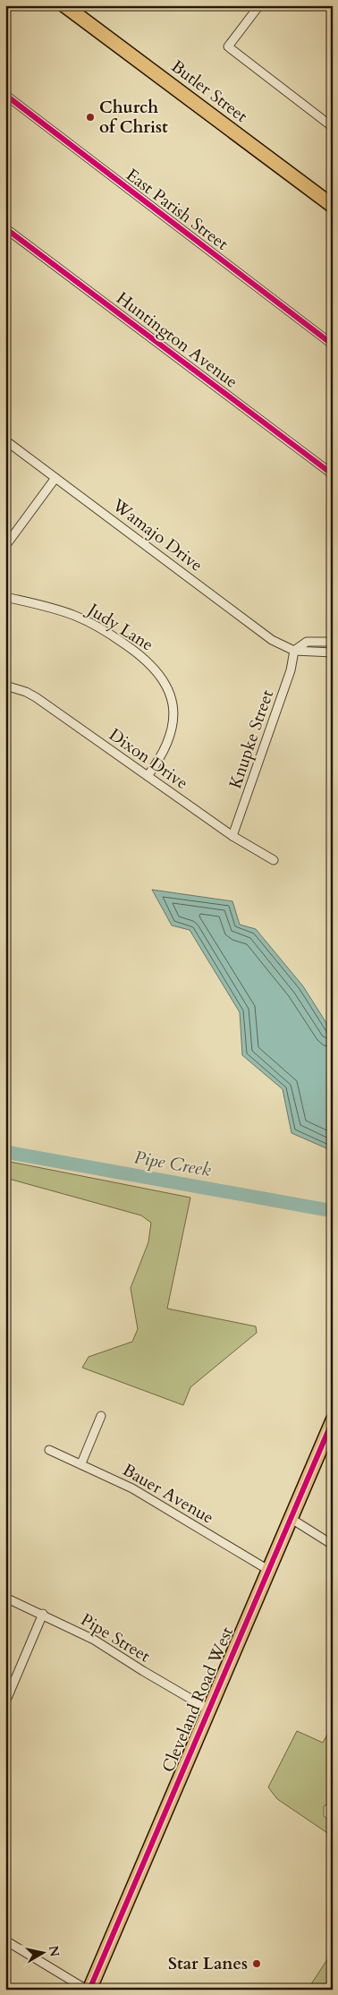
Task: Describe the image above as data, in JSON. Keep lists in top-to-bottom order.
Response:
{
  "streets": {
    "main road": ["Butler Street", "Cleveland Road West"],
    "street": [
      "East Parish Street",
      "Huntington Avenue",
      "Wamajo Drive",
      "Judy Lane",
      "Knupke Street",
      "Dixon Drive",
      "Bauer Avenue",
      "Pipe Street"
    ]
  },
  "crossings": [
    ["Wamajo Drive", "Knupke Street"],
    ["Judy Lane", "Dixon Drive"],
    ["Knupke Street", "Dixon Drive"],
    ["Bauer Avenue", "Cleveland Road West"],
    ["Pipe Street", "Cleveland Road West"]
  ],
  "water": ["Pipe Creek"],
  "places": ["Church of Christ", "Star Lanes"],
  "north": "right"
}
